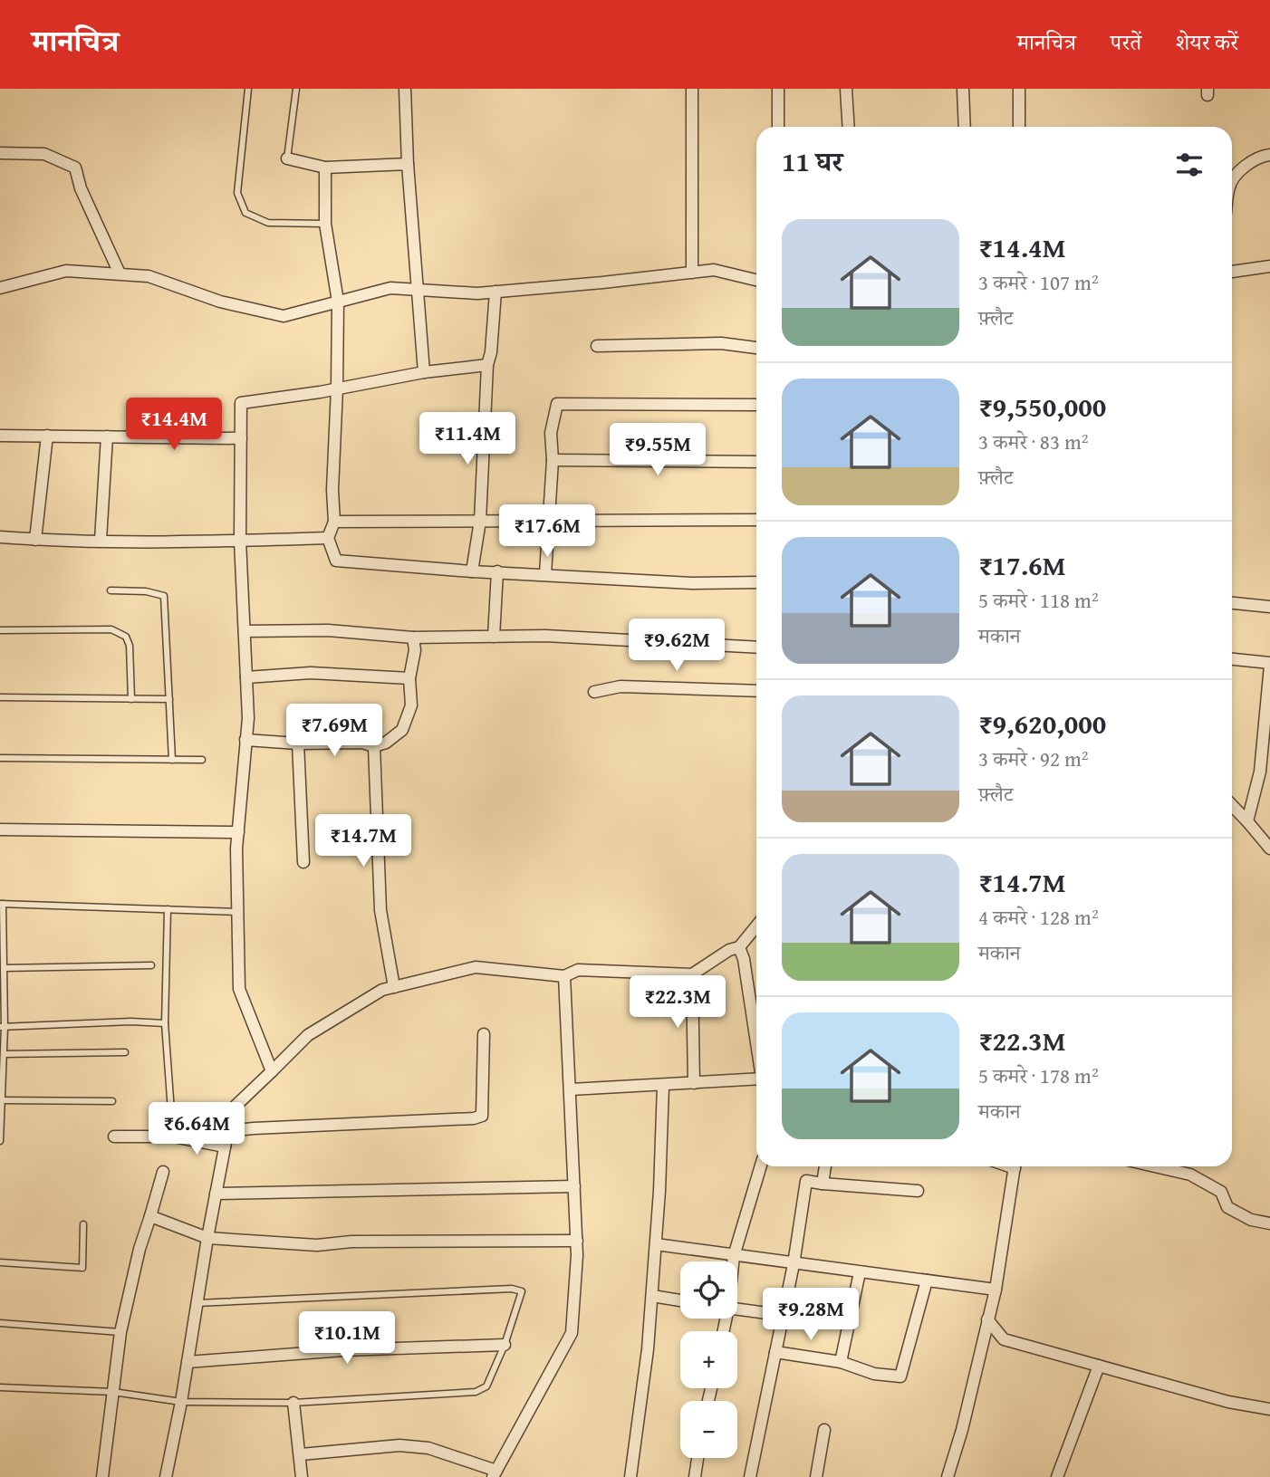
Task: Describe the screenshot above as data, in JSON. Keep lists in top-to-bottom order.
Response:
{
  "page": {
    "header": "मानचित्र",
    "nav": ["मानचित्र", "परतें", "शेयर करें"],
    "heading": "11 घर",
    "list": [
      {
        "name": "₹14.4M",
        "note": "3 कमरे · 107 m² · फ़्लैट"
      },
      {
        "name": "₹9,550,000",
        "note": "3 कमरे · 83 m² · फ़्लैट"
      },
      {
        "name": "₹17.6M",
        "note": "5 कमरे · 118 m² · मकान"
      },
      {
        "name": "₹9,620,000",
        "note": "3 कमरे · 92 m² · फ़्लैट"
      },
      {
        "name": "₹14.7M",
        "note": "4 कमरे · 128 m² · मकान"
      },
      {
        "name": "₹22.3M",
        "note": "5 कमरे · 178 m² · मकान"
      }
    ],
    "price": [
      "₹14.4M",
      "₹11.4M",
      "₹9.55M",
      "₹17.6M",
      "₹9.62M",
      "₹7.69M",
      "₹14.7M",
      "₹22.3M",
      "₹6.64M",
      "₹9.28M",
      "₹10.1M"
    ],
    "map_buttons": ["+", "−"]
  }
}
